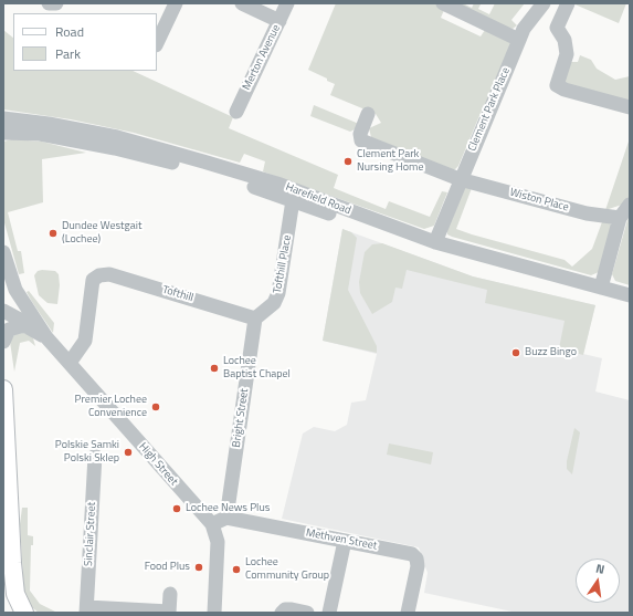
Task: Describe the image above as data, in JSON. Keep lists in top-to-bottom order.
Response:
{
  "streets": {
    "street": [
      "Merton Avenue",
      "Clement Park Place",
      "Harefield Road",
      "Wiston Place",
      "Tofthill Place",
      "Tofthill",
      "Bright Street",
      "High Street",
      "Sinclair Street",
      "Methven Street"
    ]
  },
  "crossings": [
    ["Clement Park Place", "Harefield Road"],
    ["Clement Park Place", "Wiston Place"],
    ["Harefield Road", "Tofthill Place"],
    ["Tofthill Place", "Tofthill"],
    ["Tofthill Place", "Bright Street"],
    ["Tofthill", "Bright Street"],
    ["Tofthill", "High Street"],
    ["Bright Street", "Methven Street"]
  ],
  "places": [
    "Clement Park Nursing Home",
    "Dundee Westgait (Lochee)",
    "Buzz Bingo",
    "Lochee Baptist Chapel",
    "Premier Lochee Convenience",
    "Polskie Samki Polski Sklep",
    "Lochee News Plus",
    "Food Plus",
    "Lochee Community Group"
  ],
  "legend": ["Road", "Park"],
  "north": "top"
}
